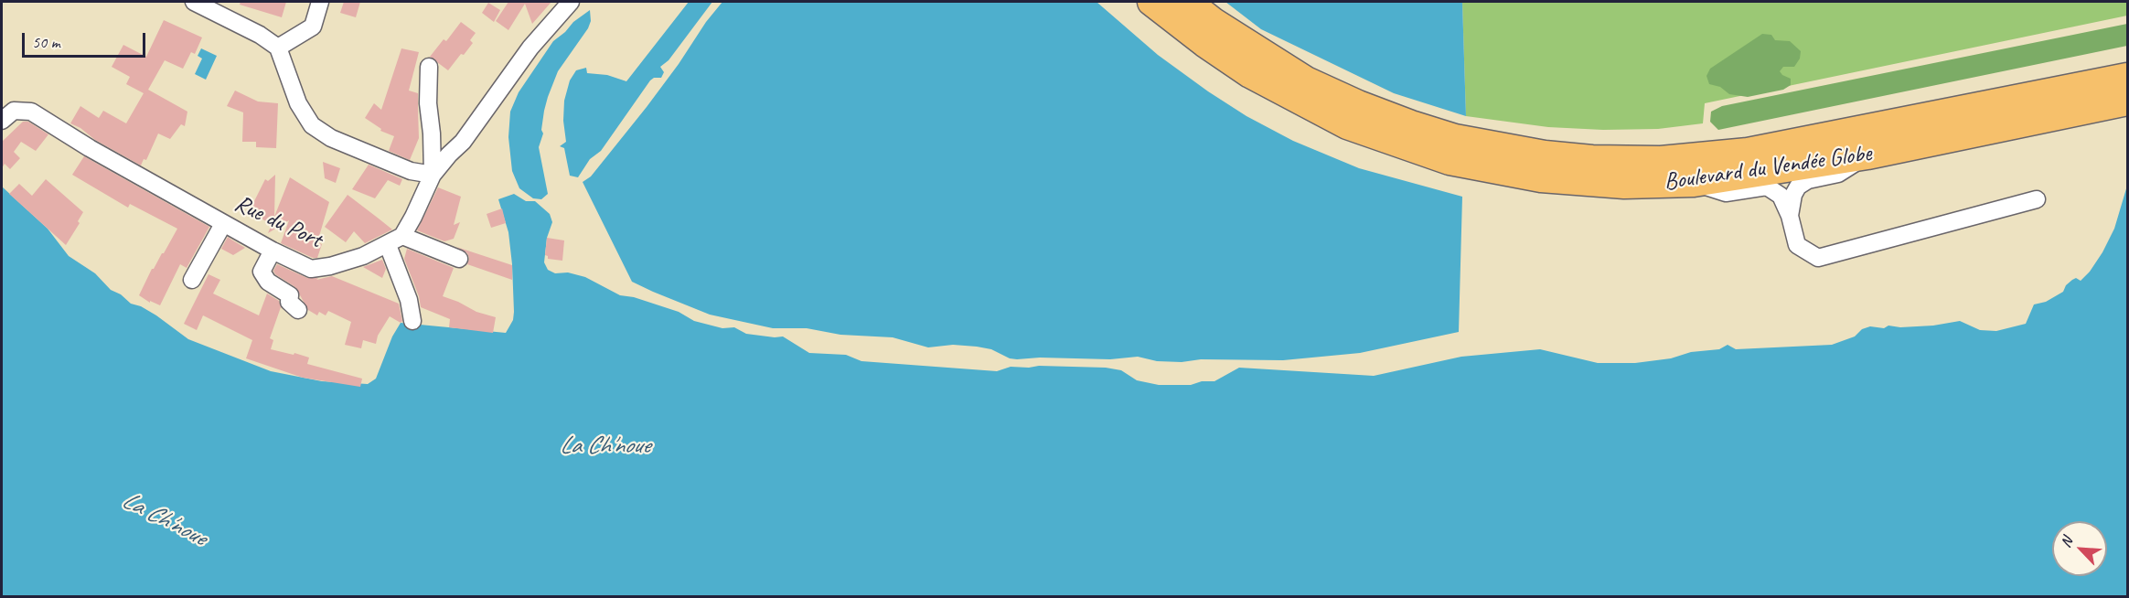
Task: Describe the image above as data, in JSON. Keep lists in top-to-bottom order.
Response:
{
  "streets": {
    "main road": ["Boulevard du Vendée Globe"],
    "street": ["Rue du Port"]
  },
  "water": ["La Ch'noue"],
  "scale_bar": "50 m",
  "north": "top left"
}
